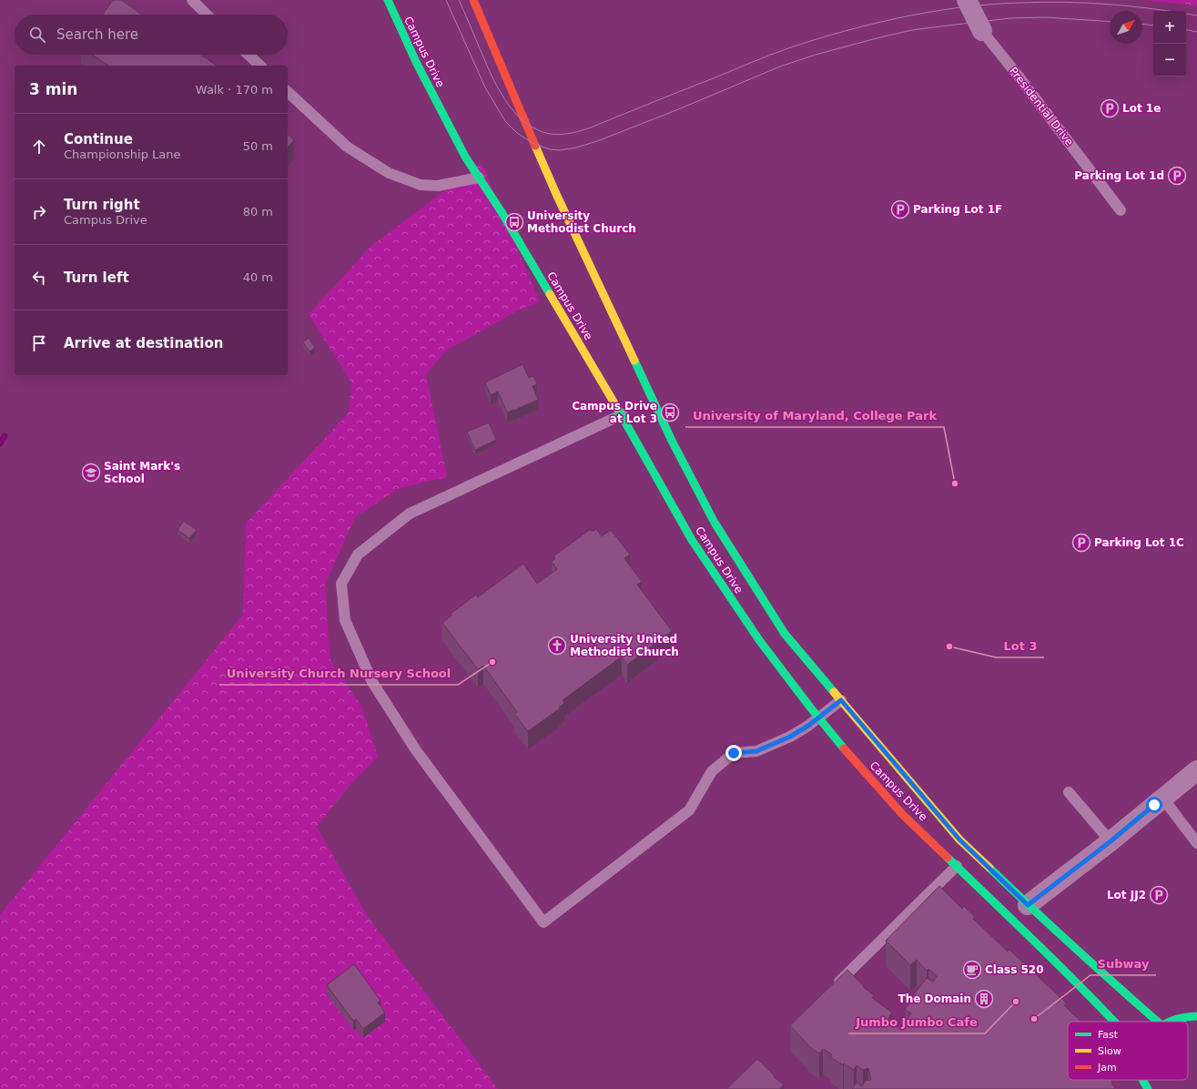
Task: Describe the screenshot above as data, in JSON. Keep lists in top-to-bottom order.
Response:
{
  "streets": {
    "street": ["Campus Drive", "Presidential Drive"]
  },
  "places": {
    "parking": [
      "Lot 1e",
      "Parking Lot 1d",
      "Parking Lot 1F",
      "Parking Lot 1C",
      "Lot JJ2"
    ],
    "bus stop": ["University Methodist Church", "Campus Drive at Lot 3"],
    "school or university": ["Saint Mark's School"],
    "other": [
      "University of Maryland, College Park",
      "Lot 3",
      "University Church Nursery School",
      "Jumbo Jumbo Cafe",
      "Subway"
    ],
    "church": ["University United Methodist Church"],
    "cafe": ["Class 520"],
    "building": ["The Domain"]
  },
  "legend": ["Fast", "Slow", "Jam"],
  "north": "top right",
  "page": {
    "map_buttons": ["+", "−"],
    "search": "Search here",
    "heading": ["3 min", "Walk · 170 m"],
    "list": [
      ["Continue", "Championship Lane", "50 m"],
      ["Turn right", "Campus Drive", "80 m"],
      ["Turn left", "40 m"],
      "Arrive at destination"
    ]
  }
}
